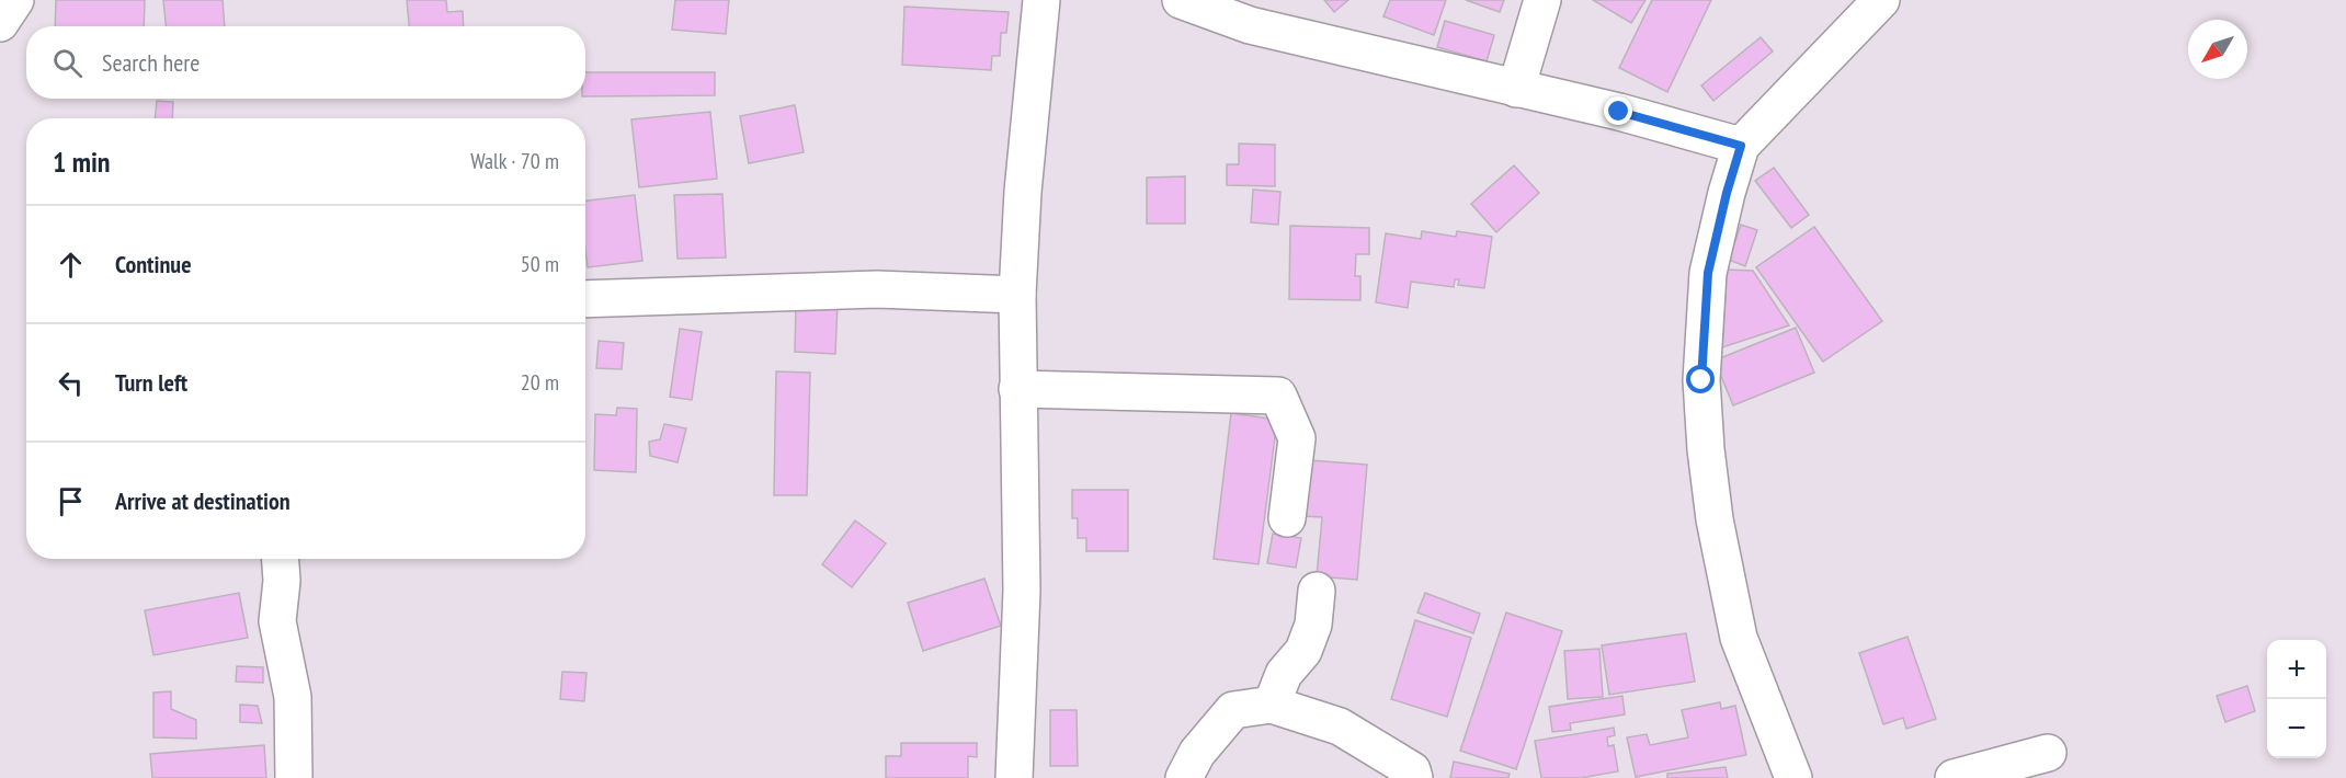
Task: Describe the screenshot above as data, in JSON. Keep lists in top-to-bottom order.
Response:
{
  "north": "bottom left",
  "page": {
    "search": "Search here",
    "heading": ["1 min", "Walk · 70 m"],
    "list": [
      ["Continue", "50 m"],
      ["Turn left", "20 m"],
      "Arrive at destination"
    ],
    "map_buttons": ["+", "−"]
  }
}
